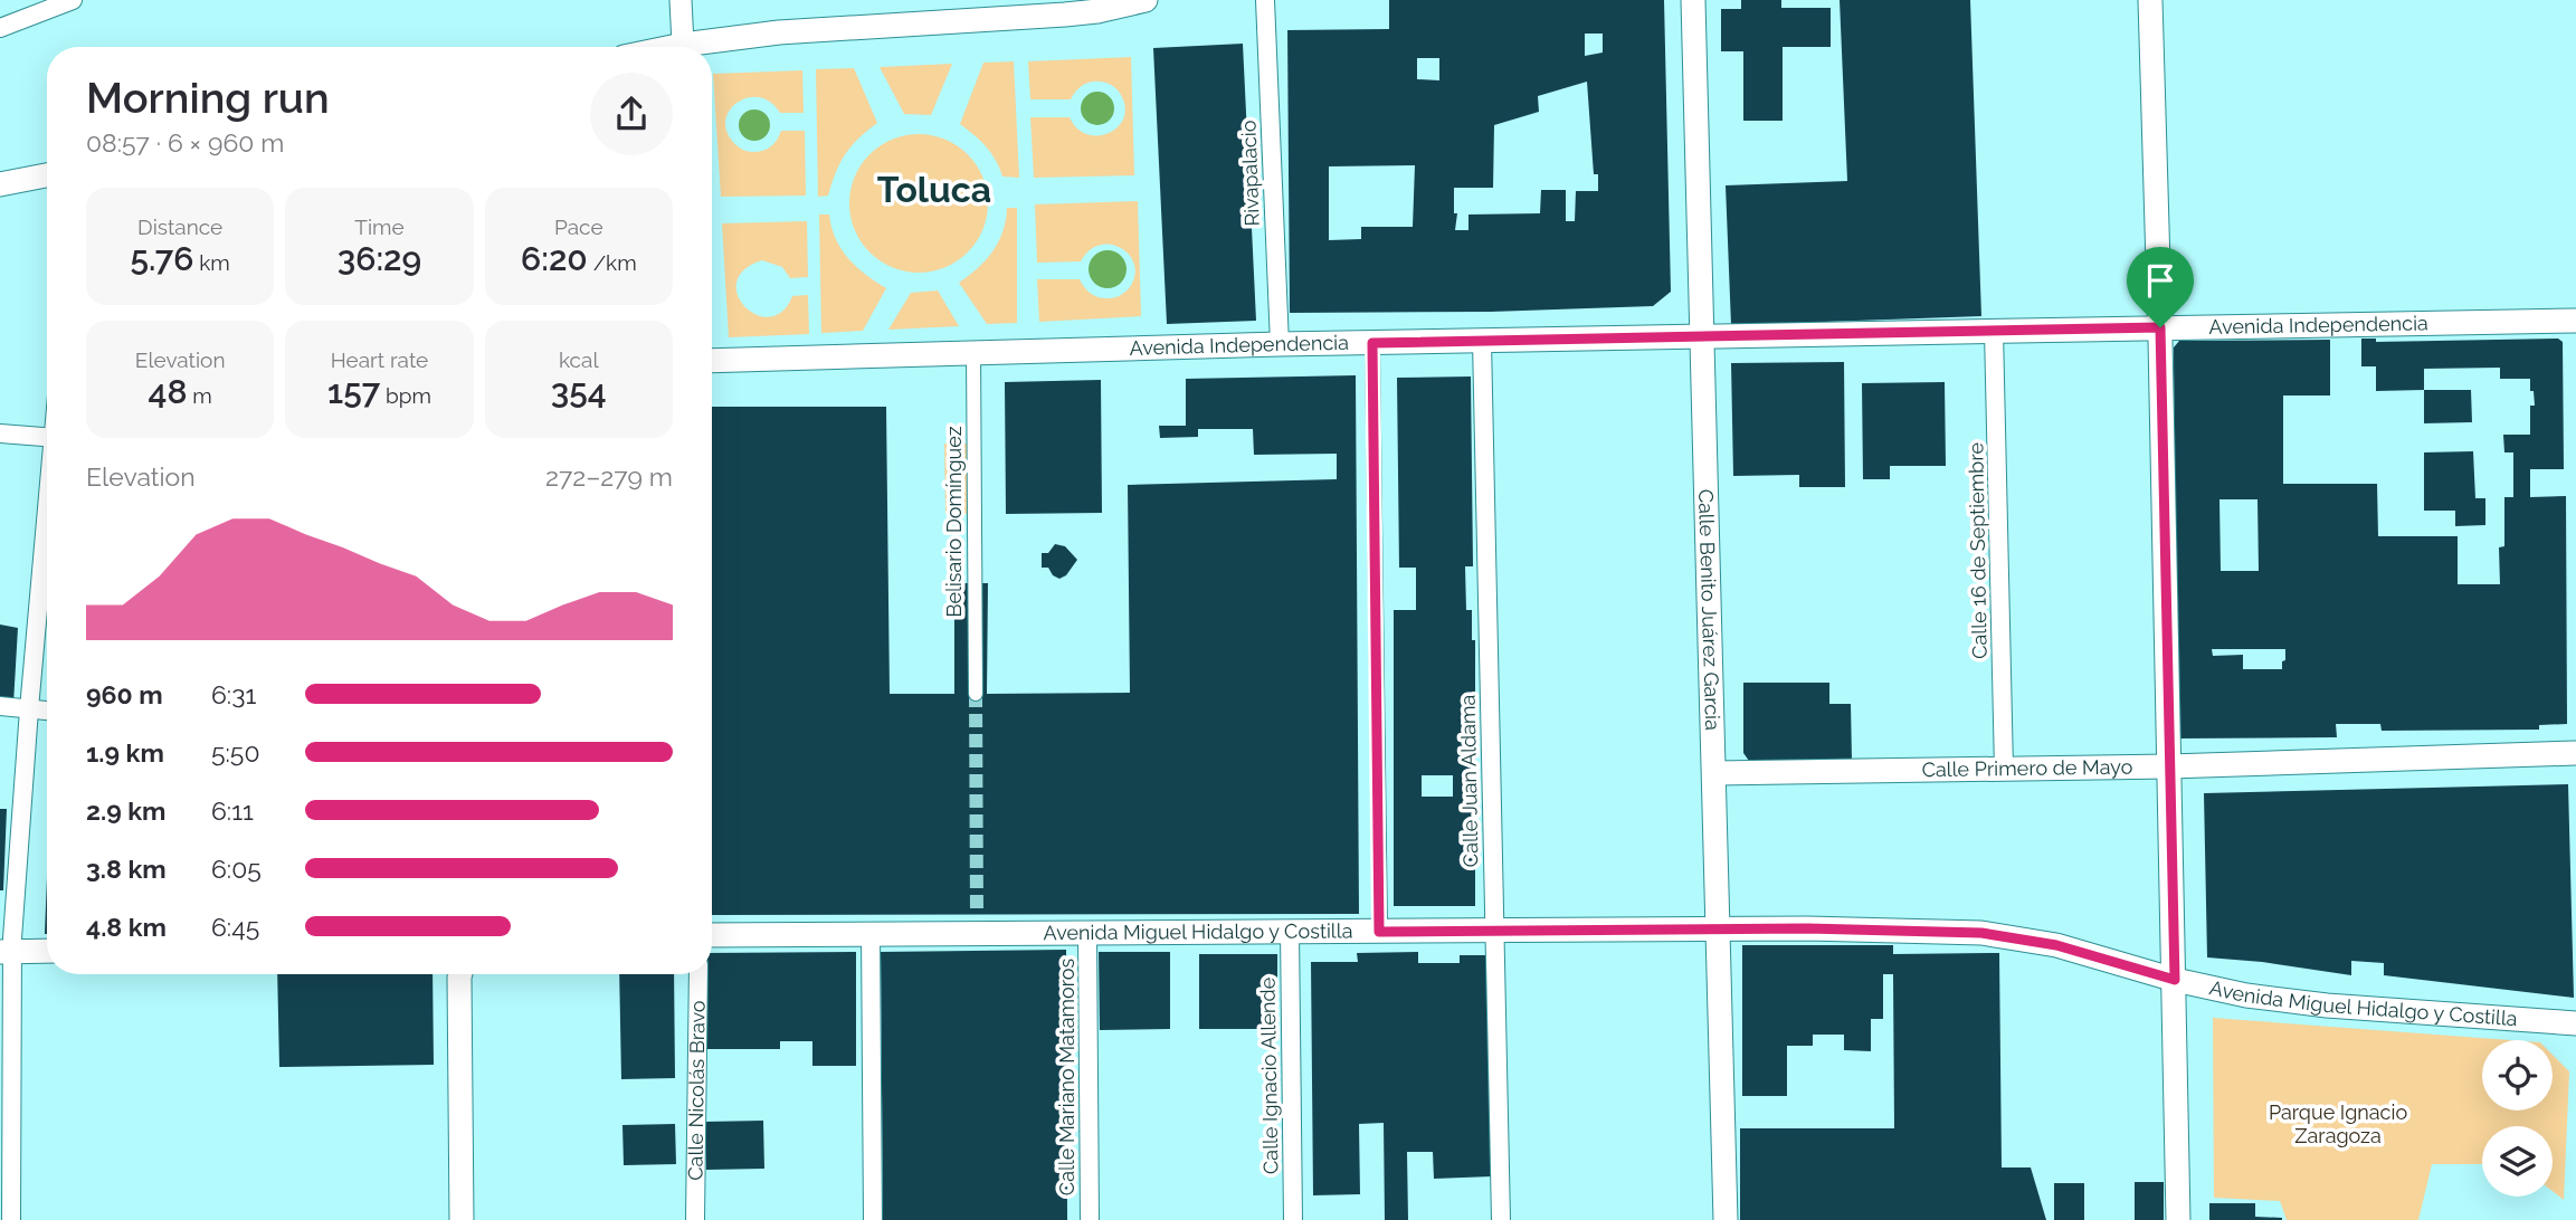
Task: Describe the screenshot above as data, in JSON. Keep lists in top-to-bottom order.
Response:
{
  "streets": {
    "main road": [
      "Avenida Independencia",
      "Calle Benito Juárez Garcia",
      "Calle Primero de Mayo",
      "Avenida Miguel Hidalgo y Costilla"
    ],
    "street": [
      "Rivapalacio",
      "Belisario Domínguez",
      "Calle 16 de Septiembre",
      "Calle Juan Aldama",
      "Calle Ignacio Allende",
      "Calle Mariano Matamoros",
      "Calle Nicolás Bravo"
    ]
  },
  "crossings": [
    ["Rivapalacio", "Avenida Independencia"],
    ["Avenida Independencia", "Belisario Domínguez"],
    ["Avenida Independencia", "Calle 16 de Septiembre"],
    ["Avenida Independencia", "Calle Benito Juárez Garcia"],
    ["Avenida Independencia", "Calle Juan Aldama"],
    ["Calle 16 de Septiembre", "Calle Primero de Mayo"],
    ["Calle Benito Juárez Garcia", "Calle Primero de Mayo"],
    ["Calle Benito Juárez Garcia", "Avenida Miguel Hidalgo y Costilla"],
    ["Calle Juan Aldama", "Avenida Miguel Hidalgo y Costilla"],
    ["Avenida Miguel Hidalgo y Costilla", "Calle Ignacio Allende"],
    ["Avenida Miguel Hidalgo y Costilla", "Calle Mariano Matamoros"]
  ],
  "districts": ["Toluca"],
  "parks": ["Parque Ignacio Zaragoza"],
  "page": {
    "heading": ["Morning run", "08:57 · 6 × 960 m"],
    "stats": [
      ["Distance", "5.76 km"],
      ["Time", "36:29"],
      ["Pace", "6:20 /km"],
      ["Elevation", "48 m"],
      ["Heart rate", "157 bpm"],
      ["kcal", "354"]
    ],
    "chart": ["Elevation", "272–279 m"],
    "list": [
      {
        "name": "960 m",
        "note": "6:31"
      },
      {
        "name": "1.9 km",
        "note": "5:50"
      },
      {
        "name": "2.9 km",
        "note": "6:11"
      },
      {
        "name": "3.8 km",
        "note": "6:05"
      },
      {
        "name": "4.8 km",
        "note": "6:45"
      }
    ]
  }
}
